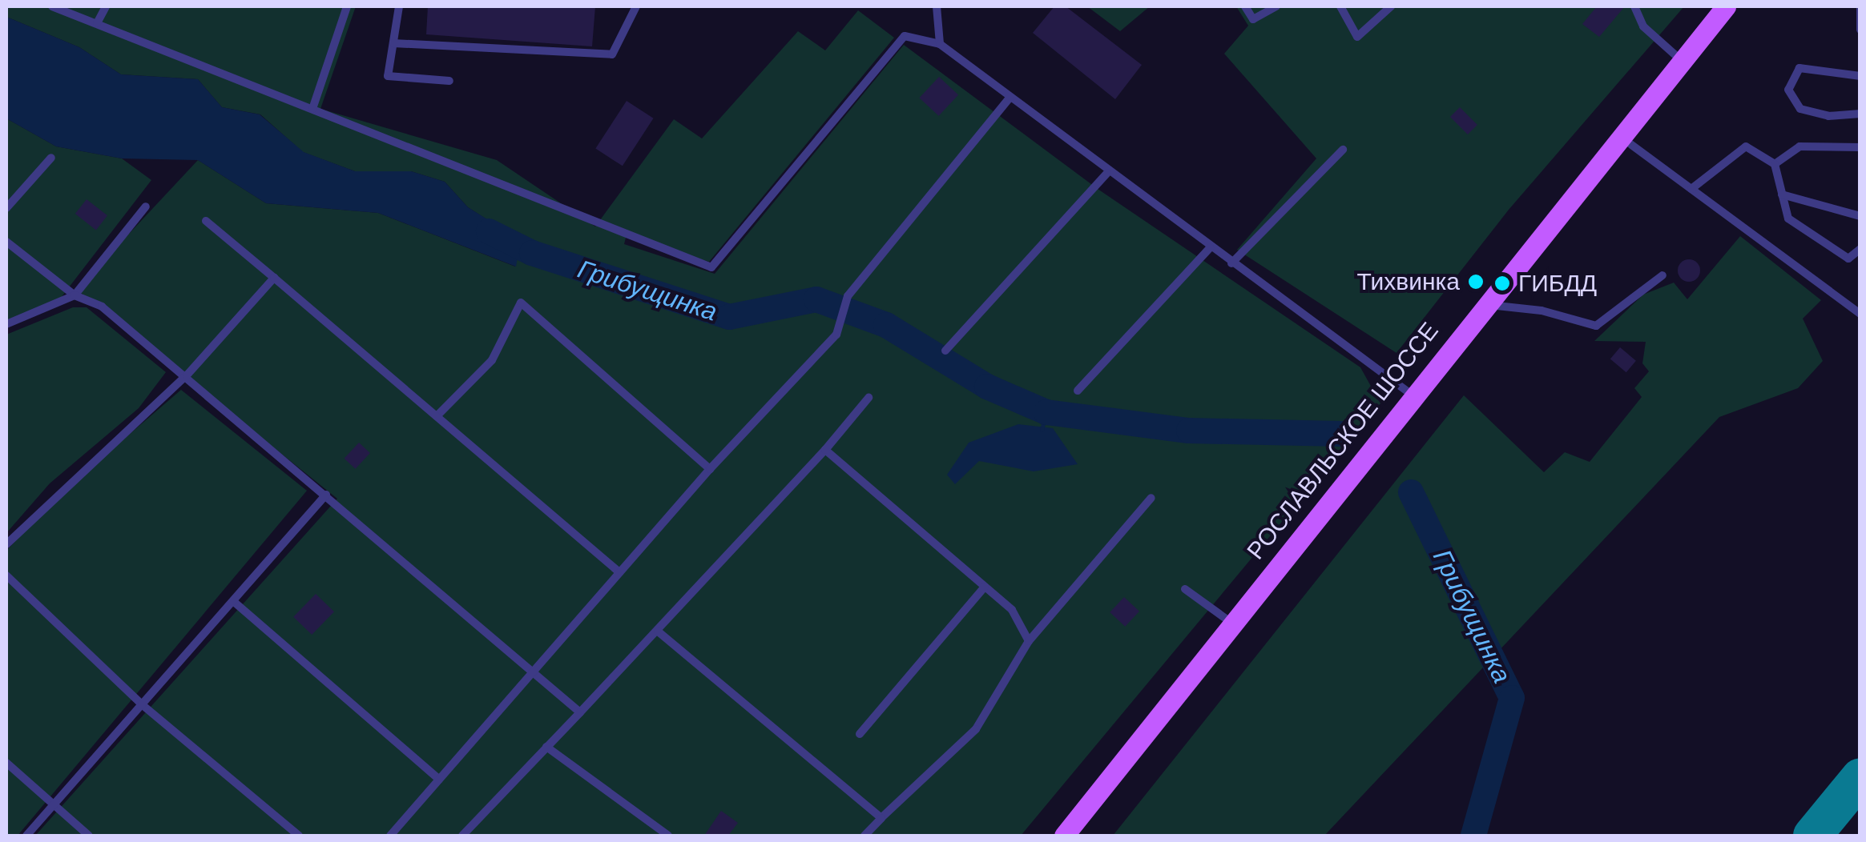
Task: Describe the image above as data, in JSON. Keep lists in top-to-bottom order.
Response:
{
  "streets": {
    "main road": ["РОСЛАВЛЬСКОЕ ШОССЕ"]
  },
  "water": ["Грибущинка"],
  "places": ["Тихвинка", "ГИБДД"]
}
